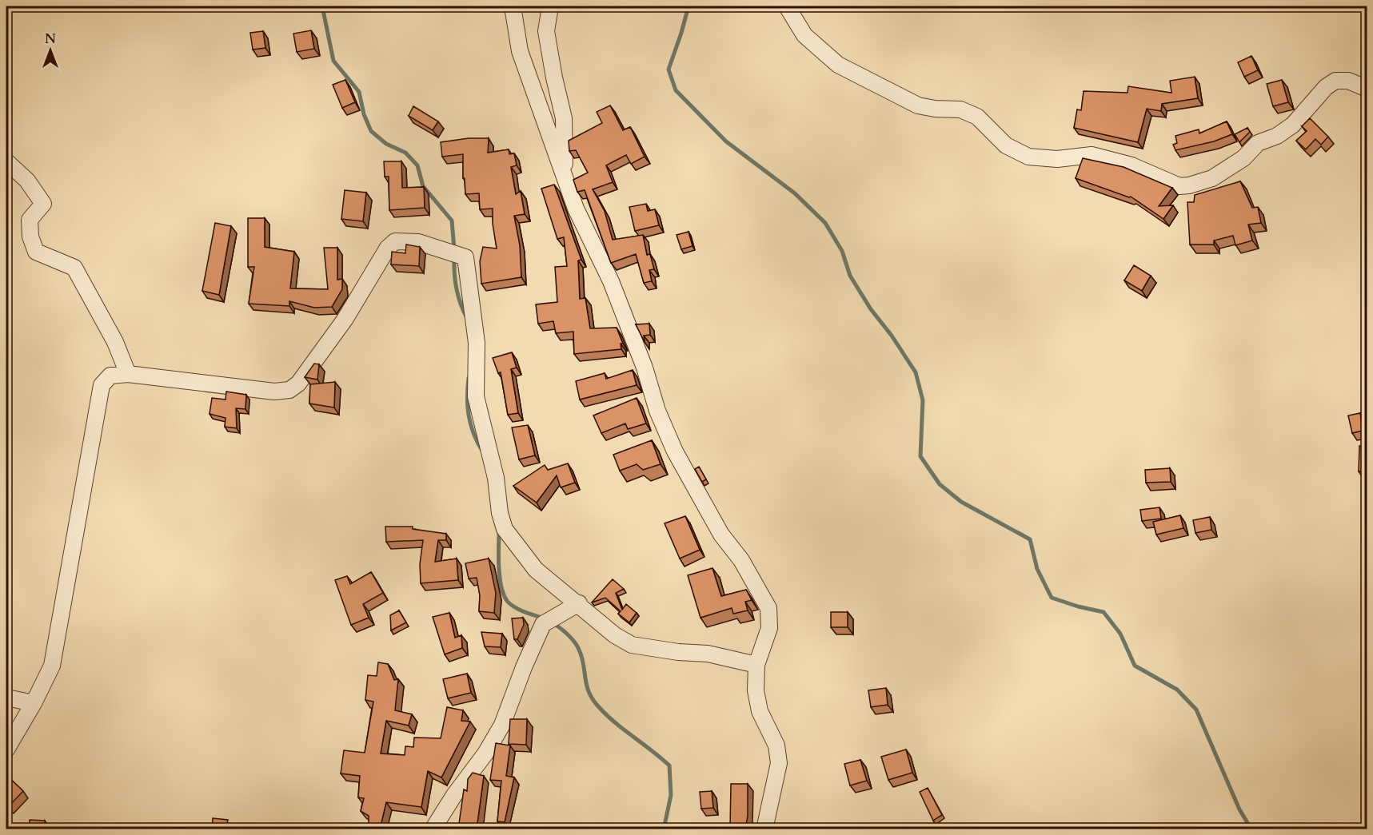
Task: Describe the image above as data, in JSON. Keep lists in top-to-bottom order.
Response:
{
  "north": "top"
}
